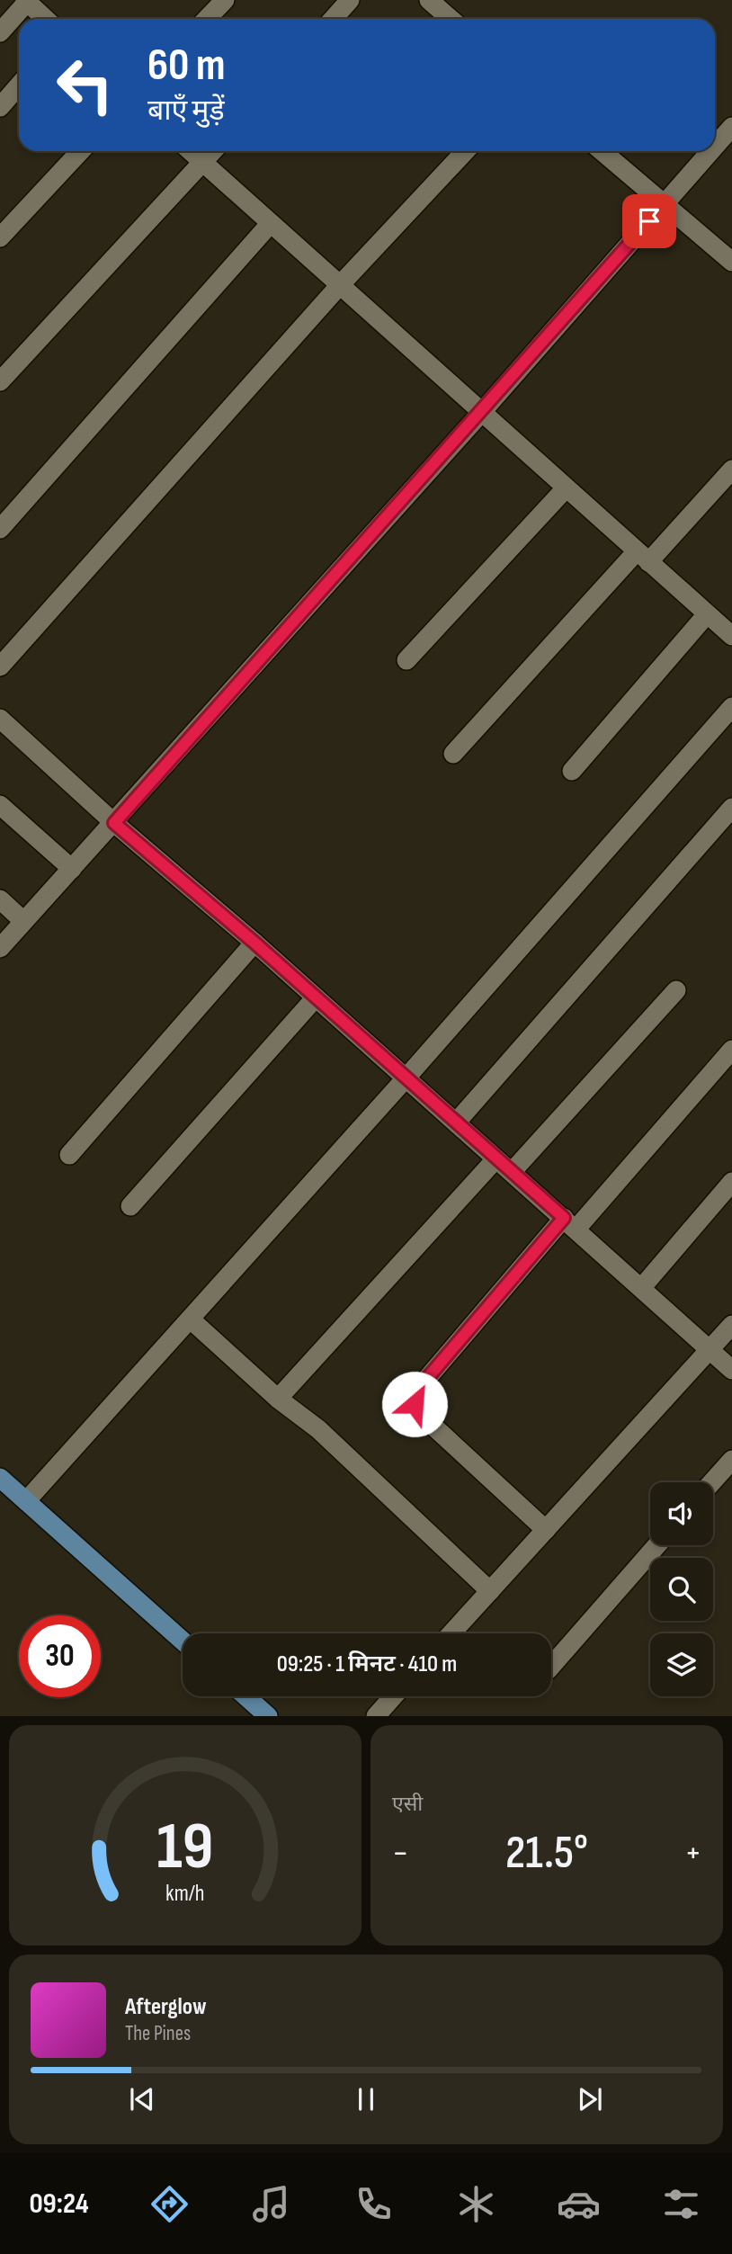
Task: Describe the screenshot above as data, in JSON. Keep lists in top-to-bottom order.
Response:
{
  "page": {
    "turn": ["60 m", "बाएँ मुड़ें"],
    "limit": "30",
    "trip": "09:25 · 1 मिनट · 410 m",
    "tile": "एसी",
    "heat": ["−", "21.5°", "+"],
    "song": ["Afterglow", "The Pines"],
    "tabs": "09:24",
    "gauge": ["19", "km/h"]
  }
}
